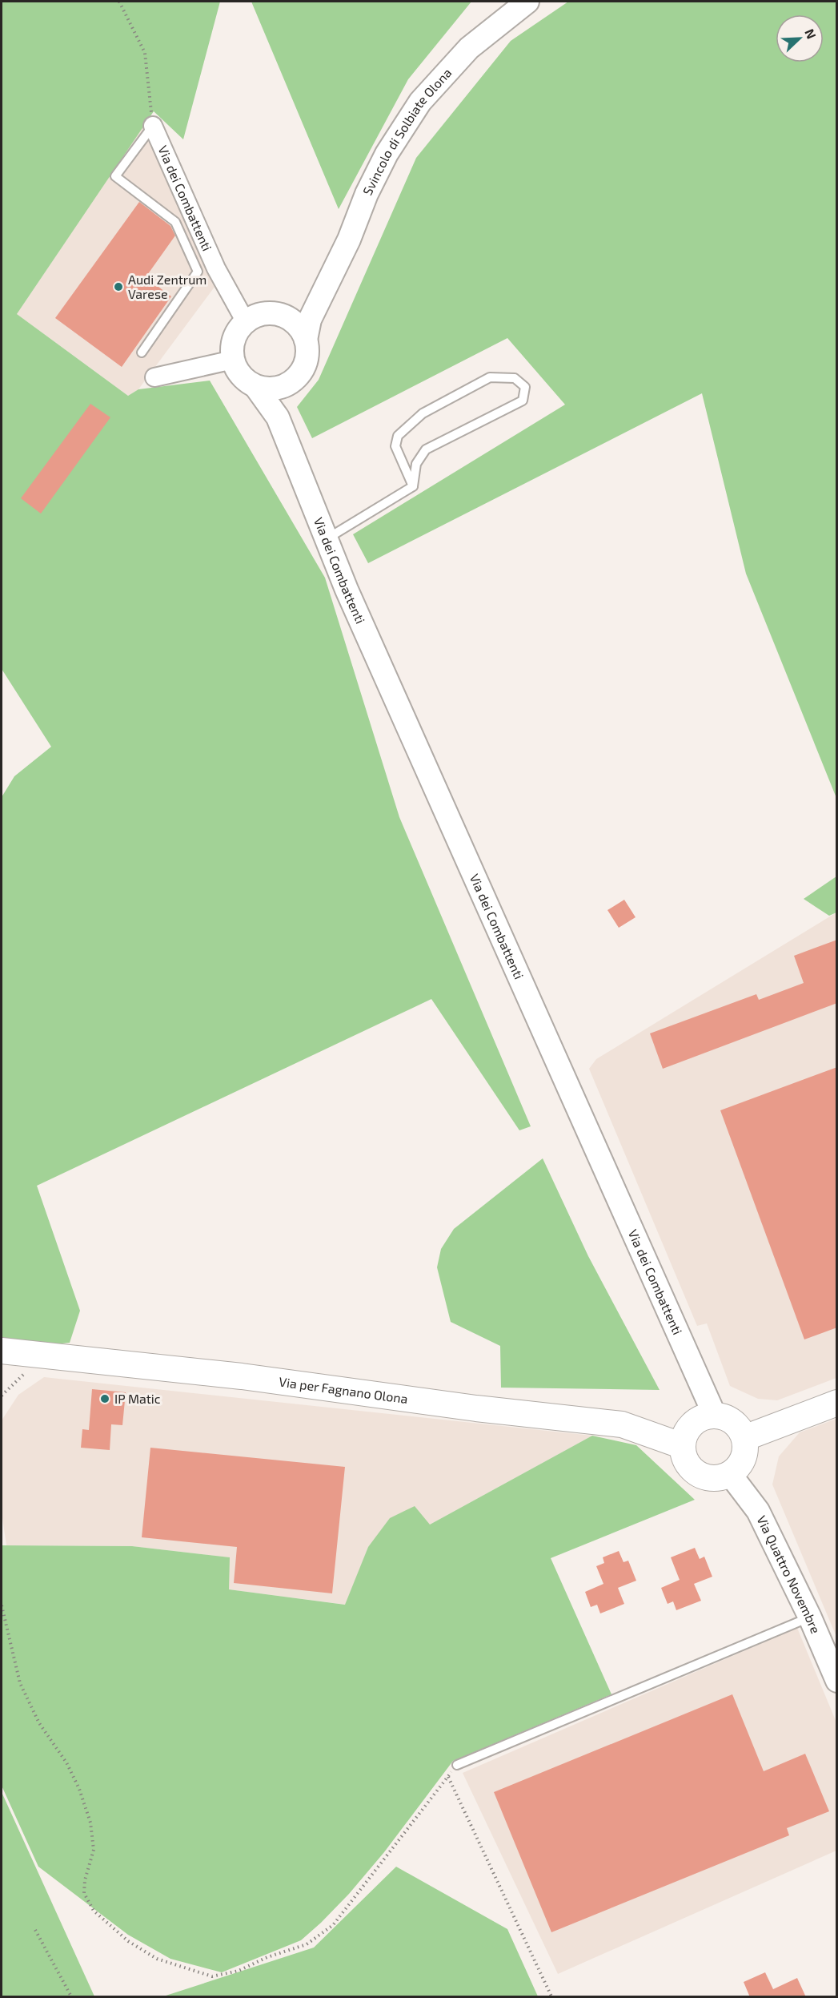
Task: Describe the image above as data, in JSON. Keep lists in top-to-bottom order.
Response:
{
  "streets": {
    "main road": ["Via per Fagnano Olona"],
    "street": ["Svincolo di Solbiate Olona", "Via dei Combattenti", "Via Quattro Novembre"]
  },
  "crossings": [
    ["Svincolo di Solbiate Olona", "Via dei Combattenti"],
    ["Via dei Combattenti", "Via per Fagnano Olona"],
    ["Via dei Combattenti", "Via Quattro Novembre"],
    ["Via per Fagnano Olona", "Via Quattro Novembre"]
  ],
  "places": ["Audi Zentrum Varese", "IP Matic"],
  "north": "top right"
}
